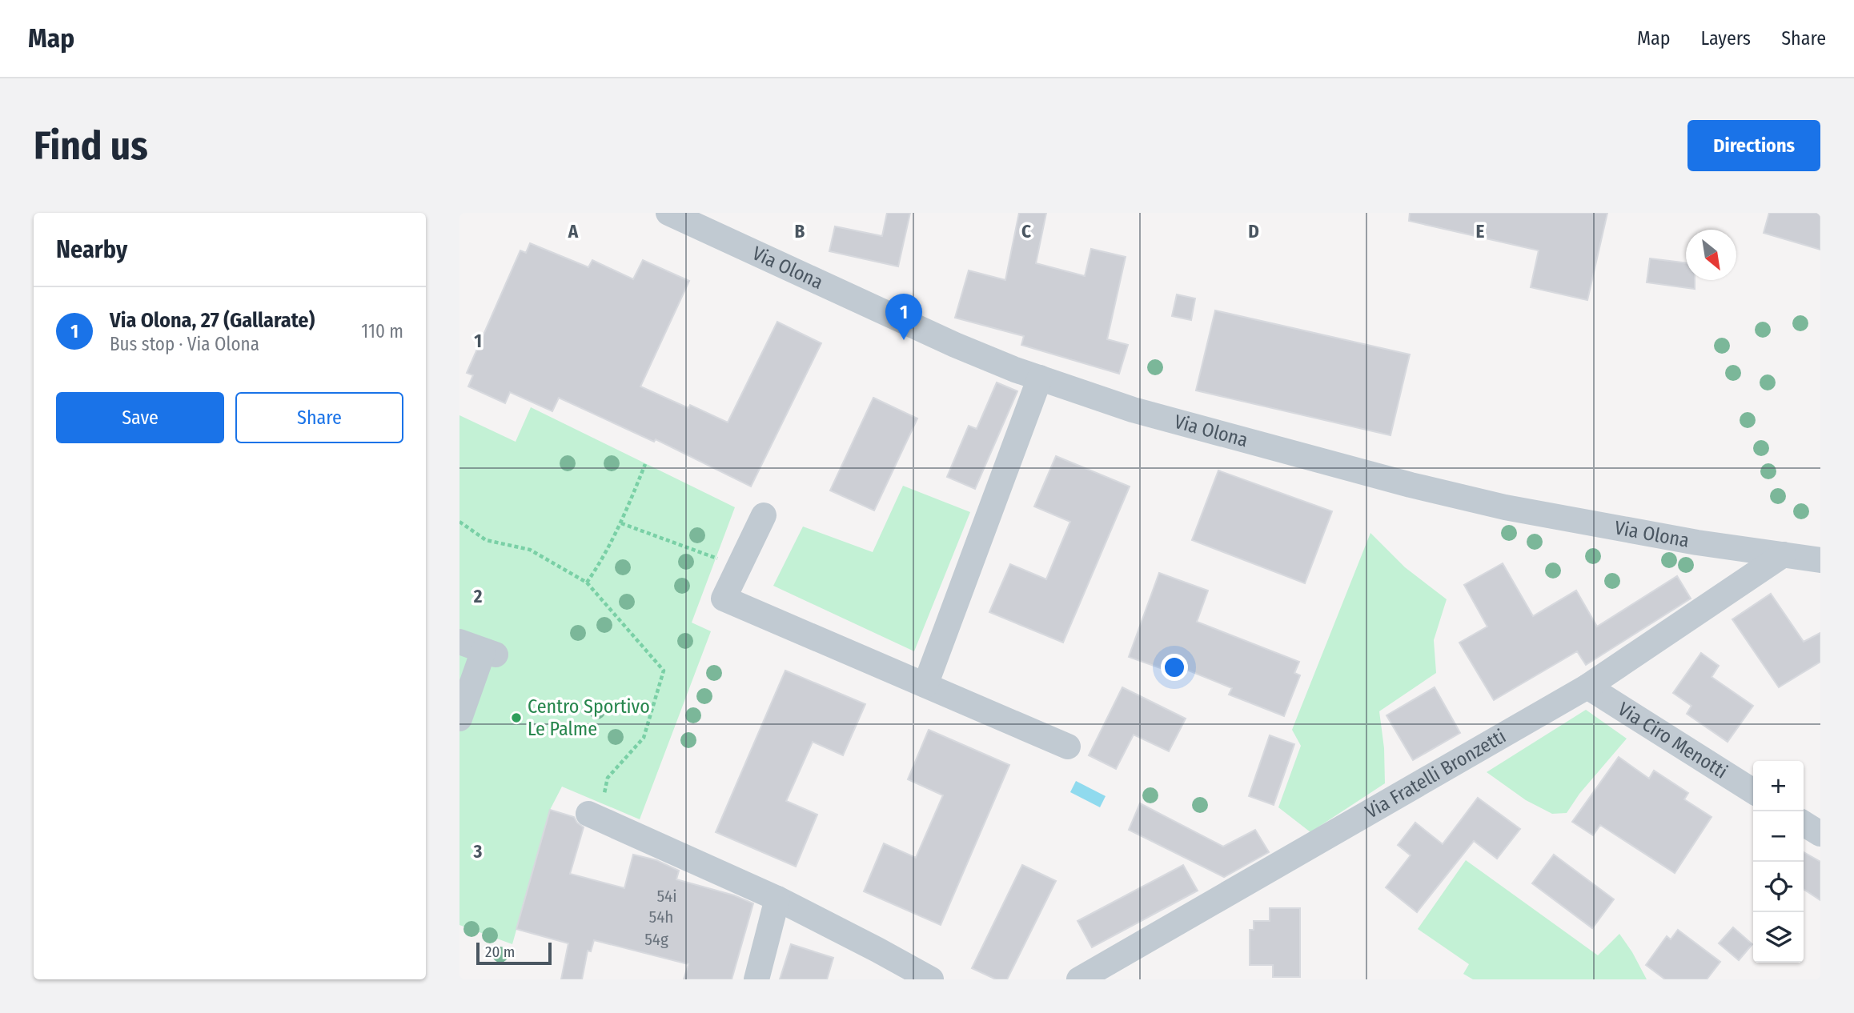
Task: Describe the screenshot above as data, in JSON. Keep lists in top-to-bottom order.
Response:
{
  "streets": {
    "street": ["Via Olona", "Via Ciro Menotti", "Via Fratelli Bronzetti"]
  },
  "crossings": [
    ["Via Olona", "Via Fratelli Bronzetti"],
    ["Via Ciro Menotti", "Via Fratelli Bronzetti"]
  ],
  "places": ["Centro Sportivo Le Palme"],
  "house_numbers": ["54i", "54h", "54g"],
  "scale_bar": "20 m",
  "north": "bottom right",
  "page": {
    "header": "Map",
    "nav": ["Map", "Layers", "Share"],
    "buttons": [
      "Directions",
      ["Save", "Share"]
    ],
    "title": "Find us",
    "heading": "Nearby",
    "list": [
      {
        "mark": "1",
        "name": "Via Olona, 27 (Gallarate)",
        "note": "Bus stop · Via Olona",
        "value": "110 m"
      }
    ],
    "pins": "1",
    "map_buttons": ["+", "−"],
    "scale": "20 m"
  },
  "grid": {
    "columns": [
      "A",
      "B",
      "C",
      "D",
      "E"
    ],
    "rows": ["1", "2", "3"]
  }
}
